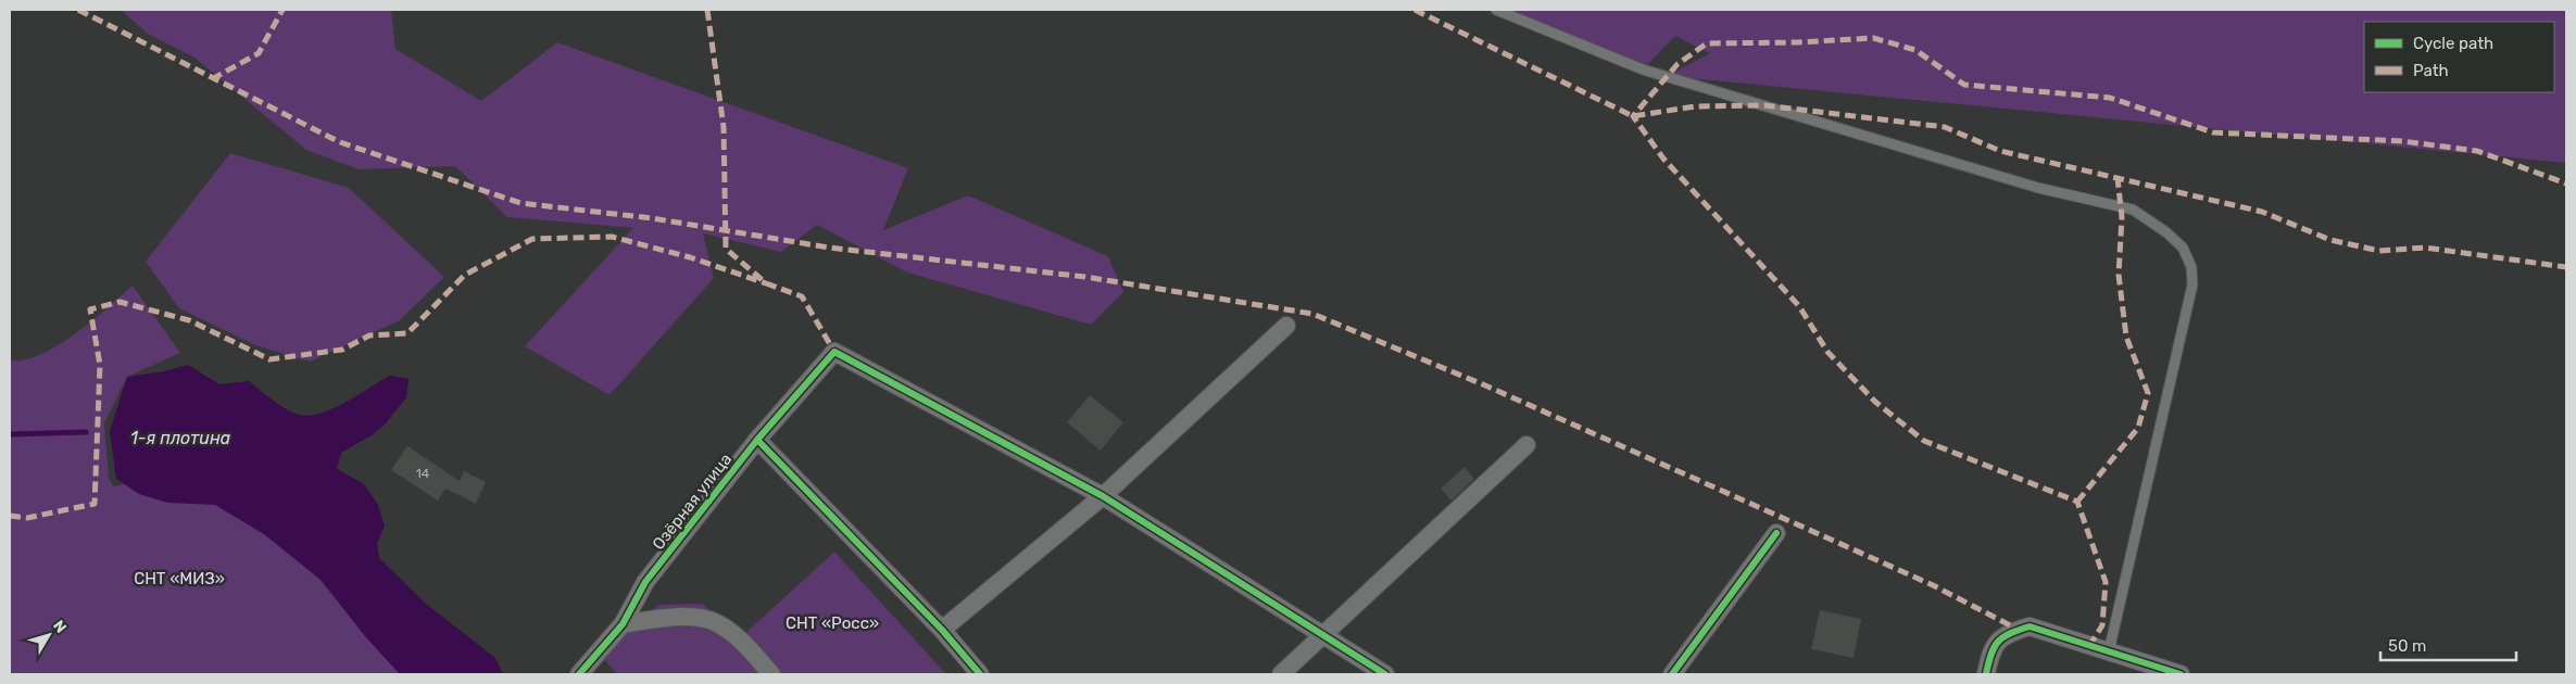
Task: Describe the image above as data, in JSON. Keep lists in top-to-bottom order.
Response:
{
  "streets": {
    "street": ["Озёрная улица"]
  },
  "water": ["1-я плотина"],
  "parks": ["СНТ «МИЗ»", "СНТ «Росс»"],
  "house_numbers": ["14"],
  "legend": ["Cycle path", "Path"],
  "scale_bar": "50 m",
  "north": "top right"
}
